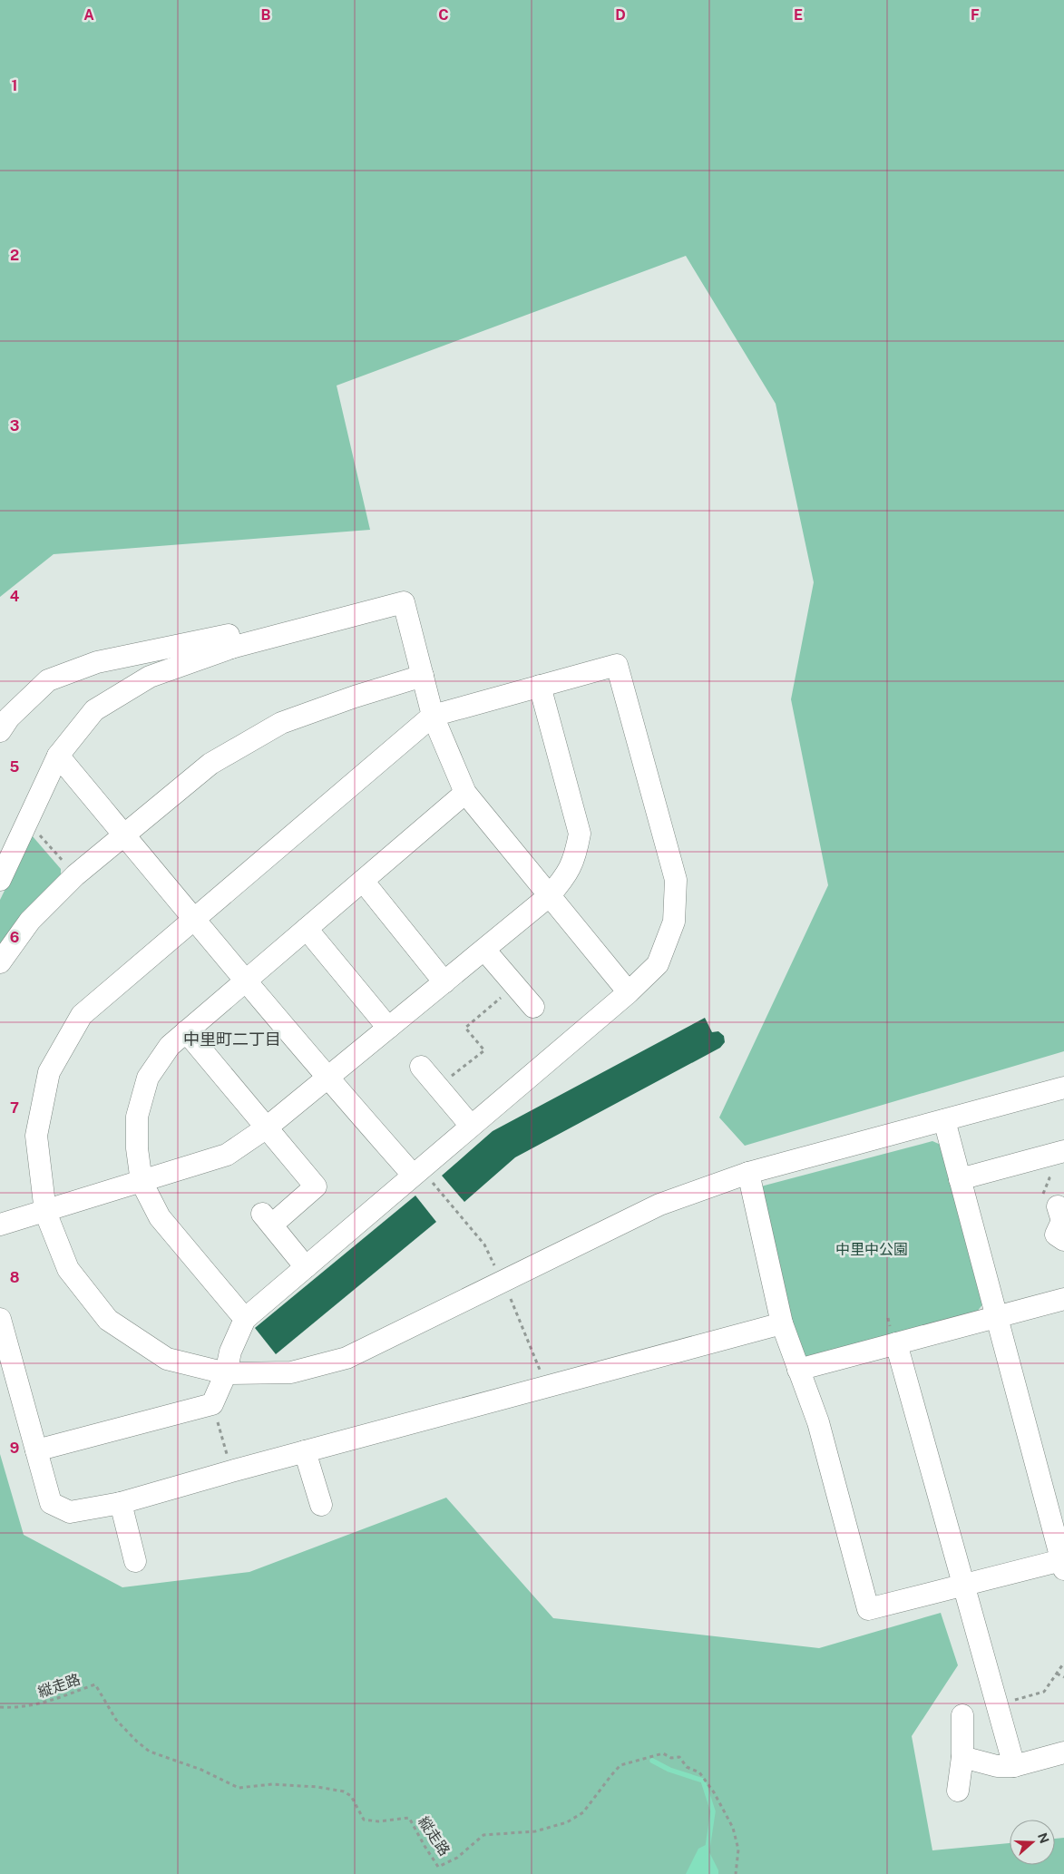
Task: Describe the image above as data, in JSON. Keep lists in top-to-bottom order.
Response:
{
  "streets": {
    "path": ["縦走路"]
  },
  "districts": ["中里町二丁目"],
  "parks": ["中里中公園"],
  "north": "right",
  "grid": {
    "columns": [
      "A",
      "B",
      "C",
      "D",
      "E",
      "F"
    ],
    "rows": [
      "1",
      "2",
      "3",
      "4",
      "5",
      "6",
      "7",
      "8",
      "9"
    ]
  }
}
